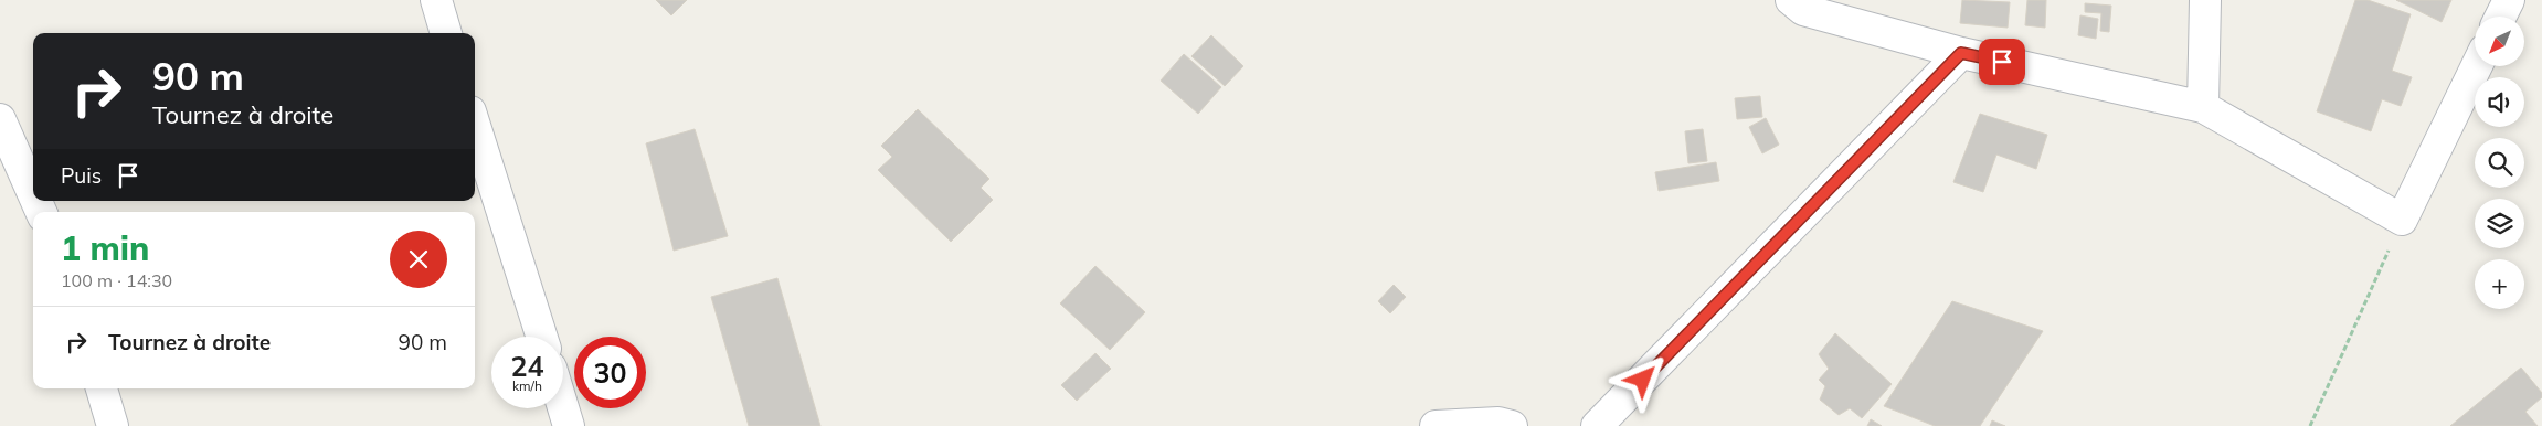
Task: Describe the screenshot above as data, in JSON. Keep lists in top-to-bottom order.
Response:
{
  "north": "bottom left",
  "page": {
    "map_buttons": "+",
    "turn": ["90 m", "Tournez à droite"],
    "then": "Puis",
    "heading": ["1 min", "100 m · 14:30"],
    "list": [
      {
        "name": "Tournez à droite",
        "value": "90 m"
      }
    ],
    "speed": "24 km/h",
    "limit": "30"
  }
}
